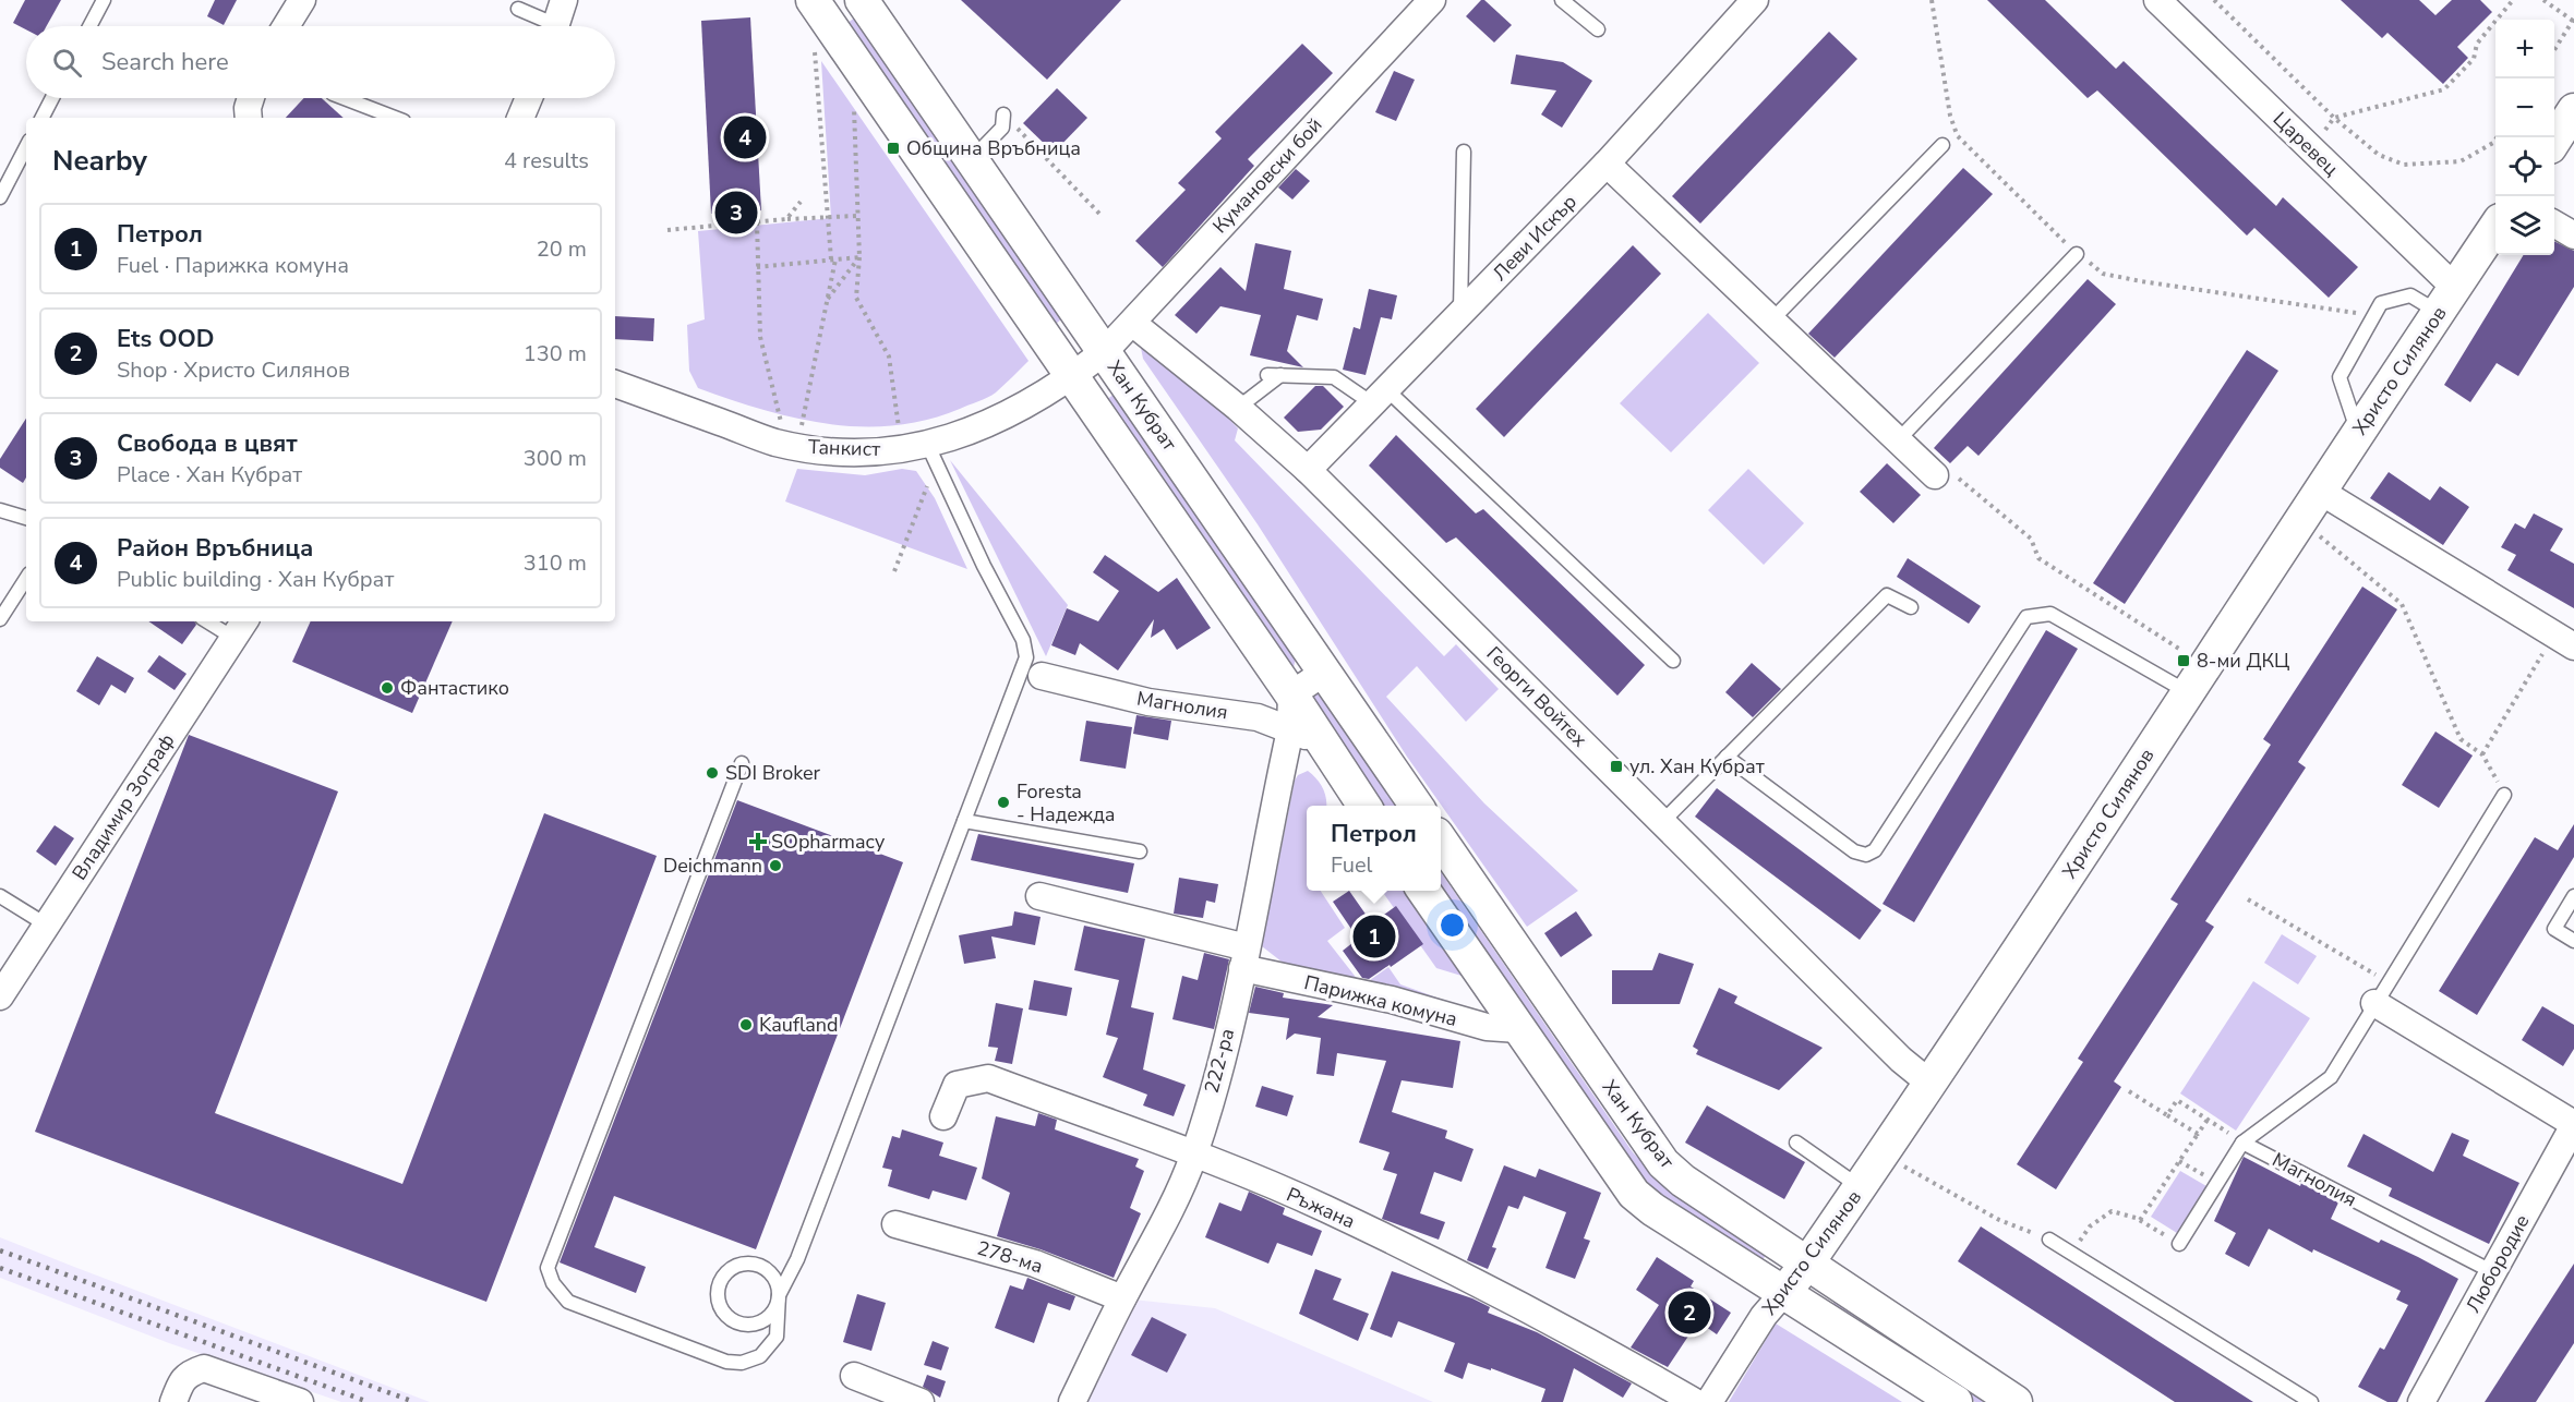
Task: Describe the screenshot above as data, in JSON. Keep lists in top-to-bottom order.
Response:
{
  "streets": {
    "street": [
      "Царевец",
      "Кумановски бой",
      "Леви Искър",
      "Христо Силянов",
      "Хан Кубрат",
      "Танкист",
      "Георги Войтех",
      "Магнолия",
      "Владимир Зограф",
      "Парижка комуна",
      "222-ра",
      "Ръжана",
      "278-ма",
      "Любородие"
    ]
  },
  "crossings": [
    ["Царевец", "Христо Силянов"],
    ["Кумановски бой", "Хан Кубрат"],
    ["Кумановски бой", "Танкист"],
    ["Кумановски бой", "Георги Войтех"],
    ["Леви Искър", "Георги Войтех"],
    ["Христо Силянов", "Хан Кубрат"],
    ["Христо Силянов", "Георги Войтех"],
    ["Хан Кубрат", "Танкист"],
    ["Хан Кубрат", "Магнолия"],
    ["Хан Кубрат", "222-ра"],
    ["Магнолия", "222-ра"],
    ["Магнолия", "Любородие"],
    ["Парижка комуна", "222-ра"],
    ["222-ра", "Ръжана"],
    ["222-ра", "278-ма"]
  ],
  "places": {
    "transit": ["Община Връбница", "8-ми ДКЦ", "ул. Хан Кубрат"],
    "other": [
      "Фантастико",
      "SDI Broker",
      "Foresta - Надежда",
      "Deichmann",
      "Kaufland"
    ],
    "health": ["SOpharmacy"]
  },
  "page": {
    "map_buttons": ["+", "−"],
    "search": "Search here",
    "pins": [
      "4",
      "3",
      "1",
      "2"
    ],
    "heading": ["Nearby", "4 results"],
    "list": [
      {
        "mark": "1",
        "name": "Петрол",
        "note": "Fuel · Парижка комуна",
        "value": "20 m"
      },
      {
        "mark": "2",
        "name": "Ets OOD",
        "note": "Shop · Христо Силянов",
        "value": "130 m"
      },
      {
        "mark": "3",
        "name": "Свобода в цвят",
        "note": "Place · Хан Кубрат",
        "value": "300 m"
      },
      {
        "mark": "4",
        "name": "Район Връбница",
        "note": "Public building · Хан Кубрат",
        "value": "310 m"
      }
    ],
    "popup": ["Петрол", "Fuel"]
  }
}
